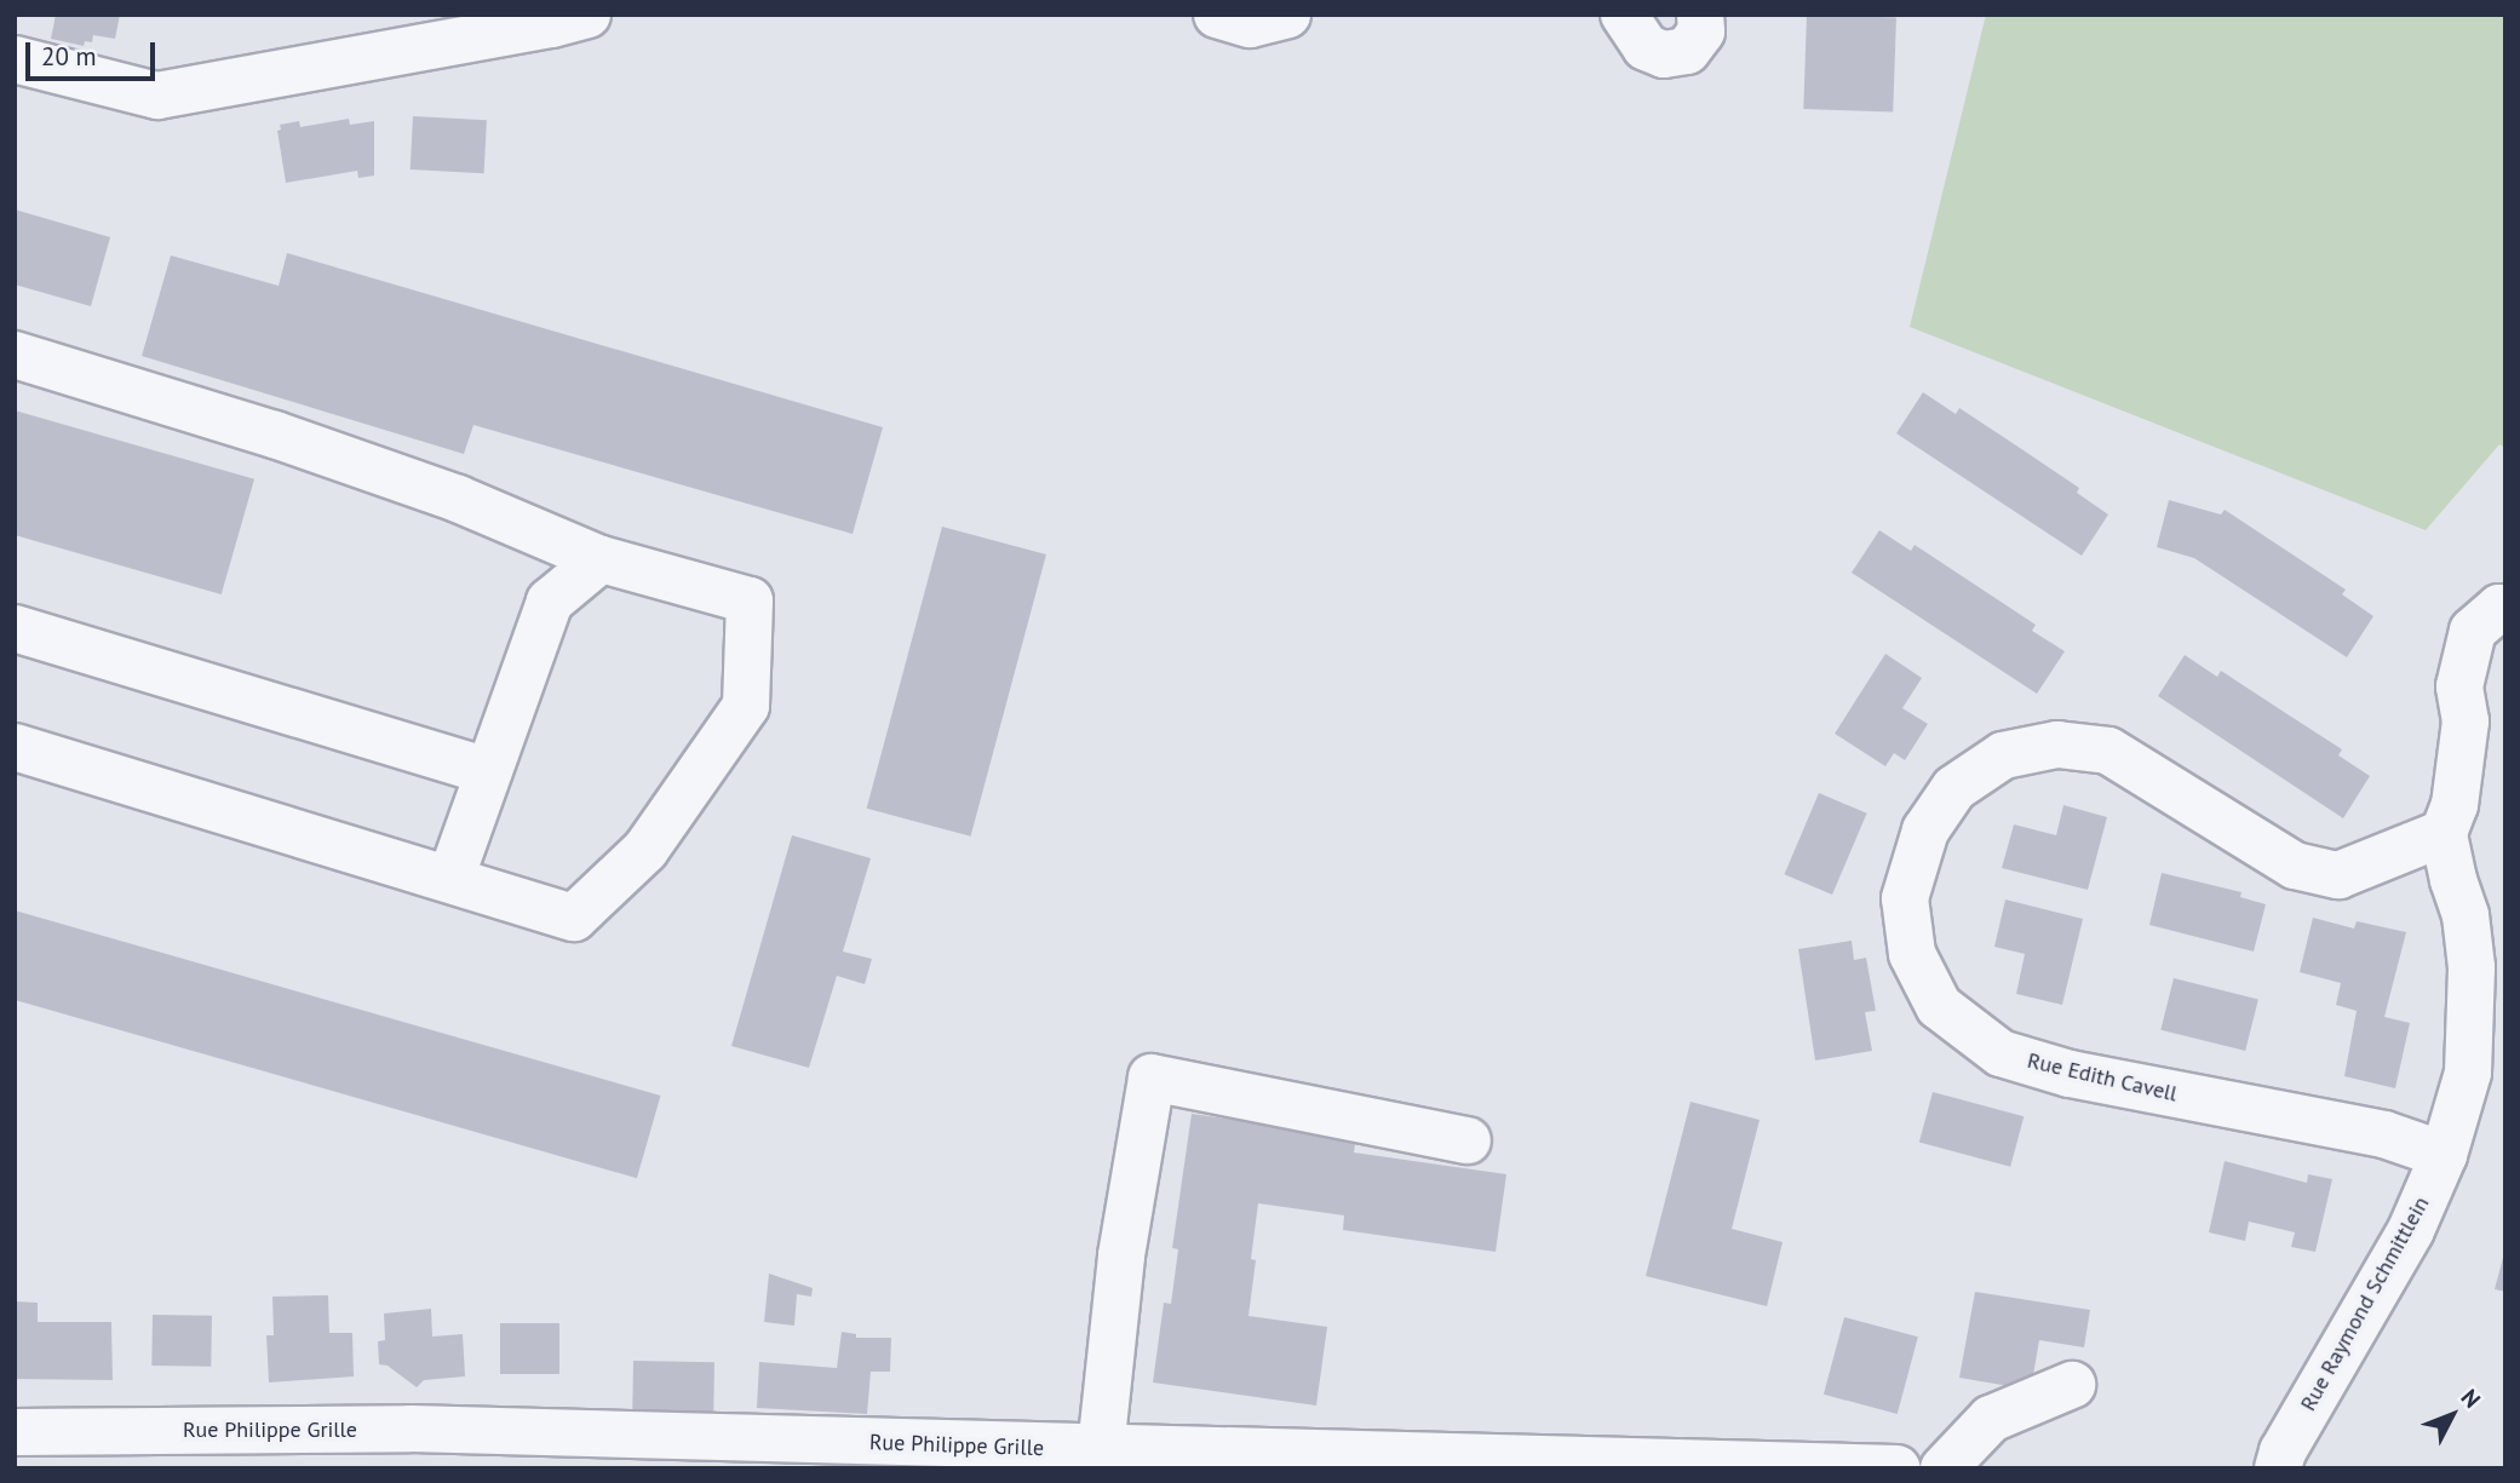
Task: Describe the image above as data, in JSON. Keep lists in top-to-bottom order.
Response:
{
  "streets": {
    "street": ["Rue Edith Cavell", "Rue Raymond Schmittlein", "Rue Philippe Grille"]
  },
  "crossings": [
    ["Rue Edith Cavell", "Rue Raymond Schmittlein"]
  ],
  "scale_bar": "20 m",
  "north": "top right"
}
